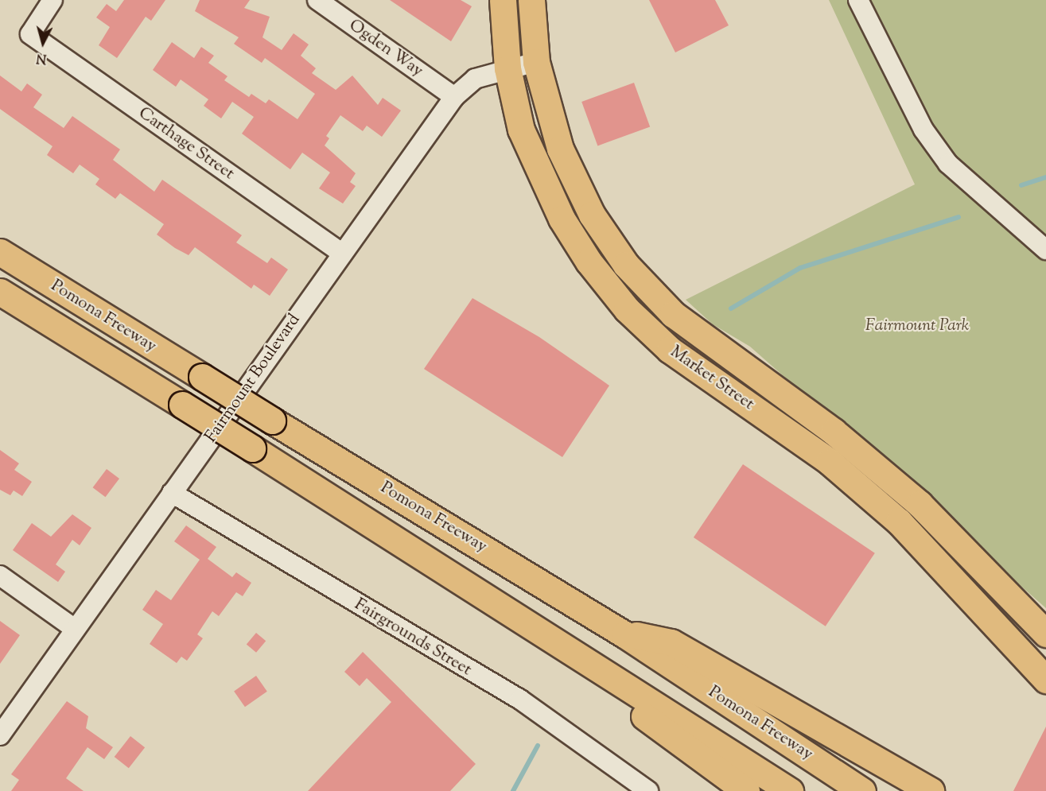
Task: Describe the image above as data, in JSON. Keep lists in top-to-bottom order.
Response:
{
  "streets": {
    "main road": ["Pomona Freeway", "Market Street"],
    "street": [
      "Ogden Way",
      "Carthage Street",
      "Fairmount Boulevard",
      "Fairgrounds Street"
    ]
  },
  "crossings": [
    ["Ogden Way", "Fairmount Boulevard"],
    ["Carthage Street", "Fairmount Boulevard"],
    ["Fairmount Boulevard", "Market Street"],
    ["Fairmount Boulevard", "Fairgrounds Street"]
  ],
  "parks": ["Fairmount Park"],
  "north": "bottom"
}
